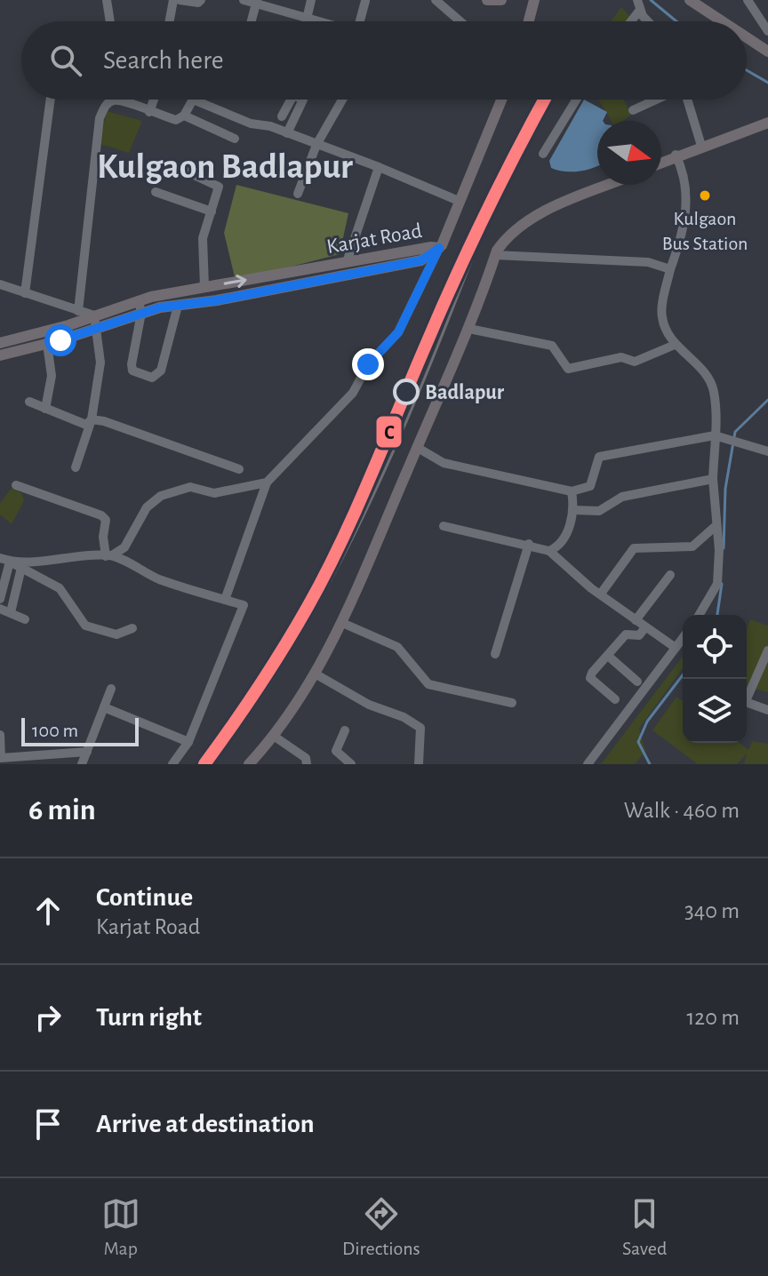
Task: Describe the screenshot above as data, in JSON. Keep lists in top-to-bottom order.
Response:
{
  "streets": {
    "main road": ["Karjat Road"]
  },
  "districts": ["Kulgaon Badlapur"],
  "places": ["Kulgaon Bus Station", "Badlapur"],
  "lines": ["transit line C"],
  "scale_bar": "100 m",
  "north": "right",
  "page": {
    "search": "Search here",
    "scale": "100 m",
    "heading": ["6 min", "Walk · 460 m"],
    "list": [
      ["Continue", "Karjat Road", "340 m"],
      ["Turn right", "120 m"],
      "Arrive at destination"
    ],
    "nav": ["Map", "Directions", "Saved"]
  }
}
